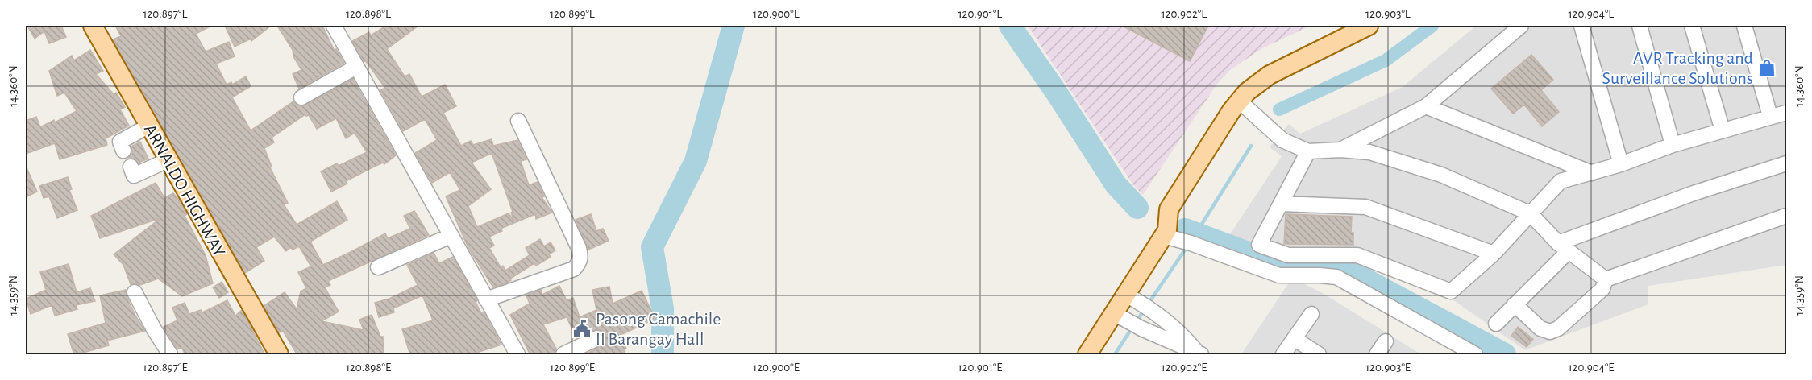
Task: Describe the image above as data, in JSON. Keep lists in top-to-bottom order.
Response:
{
  "streets": {
    "main road": ["ARNALDO HIGHWAY"]
  },
  "places": {
    "shop": ["AVR Tracking and Surveillance Solutions"],
    "public building": ["Pasong Camachile II Barangay Hall"]
  },
  "coordinates": [
    "120.897°E",
    "120.898°E",
    "120.899°E",
    "120.900°E",
    "120.901°E",
    "120.902°E",
    "120.903°E",
    "120.904°E",
    "14.360°N",
    "14.359°N"
  ]
}
